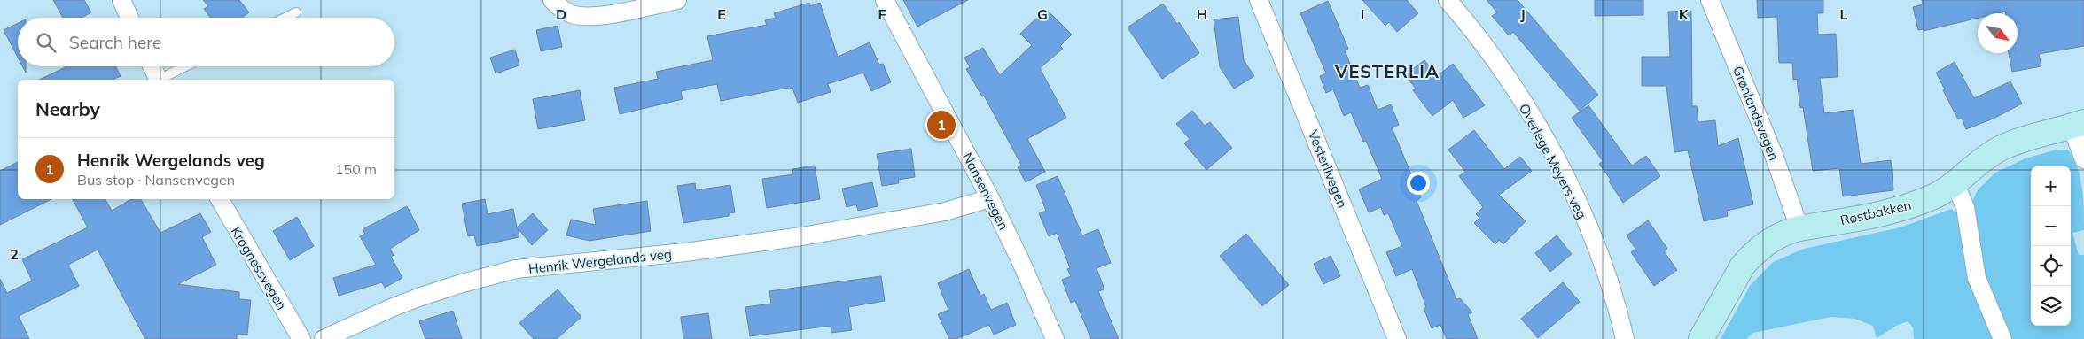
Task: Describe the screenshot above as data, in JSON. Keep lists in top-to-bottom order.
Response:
{
  "streets": {
    "street": [
      "Grønlandsvegen",
      "Overlege Meyers veg",
      "Vesterlivegen",
      "Nansenvegen",
      "Røstbakken",
      "Henrik Wergelands veg",
      "Krognessvegen"
    ]
  },
  "crossings": [
    ["Grønlandsvegen", "Røstbakken"],
    ["Nansenvegen", "Henrik Wergelands veg"]
  ],
  "districts": ["VESTERLIA"],
  "north": "bottom right",
  "page": {
    "search": "Search here",
    "heading": "Nearby",
    "pins": "1",
    "list": [
      {
        "mark": "1",
        "name": "Henrik Wergelands veg",
        "note": "Bus stop · Nansenvegen",
        "value": "150 m"
      }
    ],
    "map_buttons": ["+", "−"]
  },
  "grid": {
    "columns": [
      "D",
      "E",
      "F",
      "G",
      "H",
      "I",
      "J",
      "K",
      "L"
    ],
    "rows": ["2"]
  }
}
